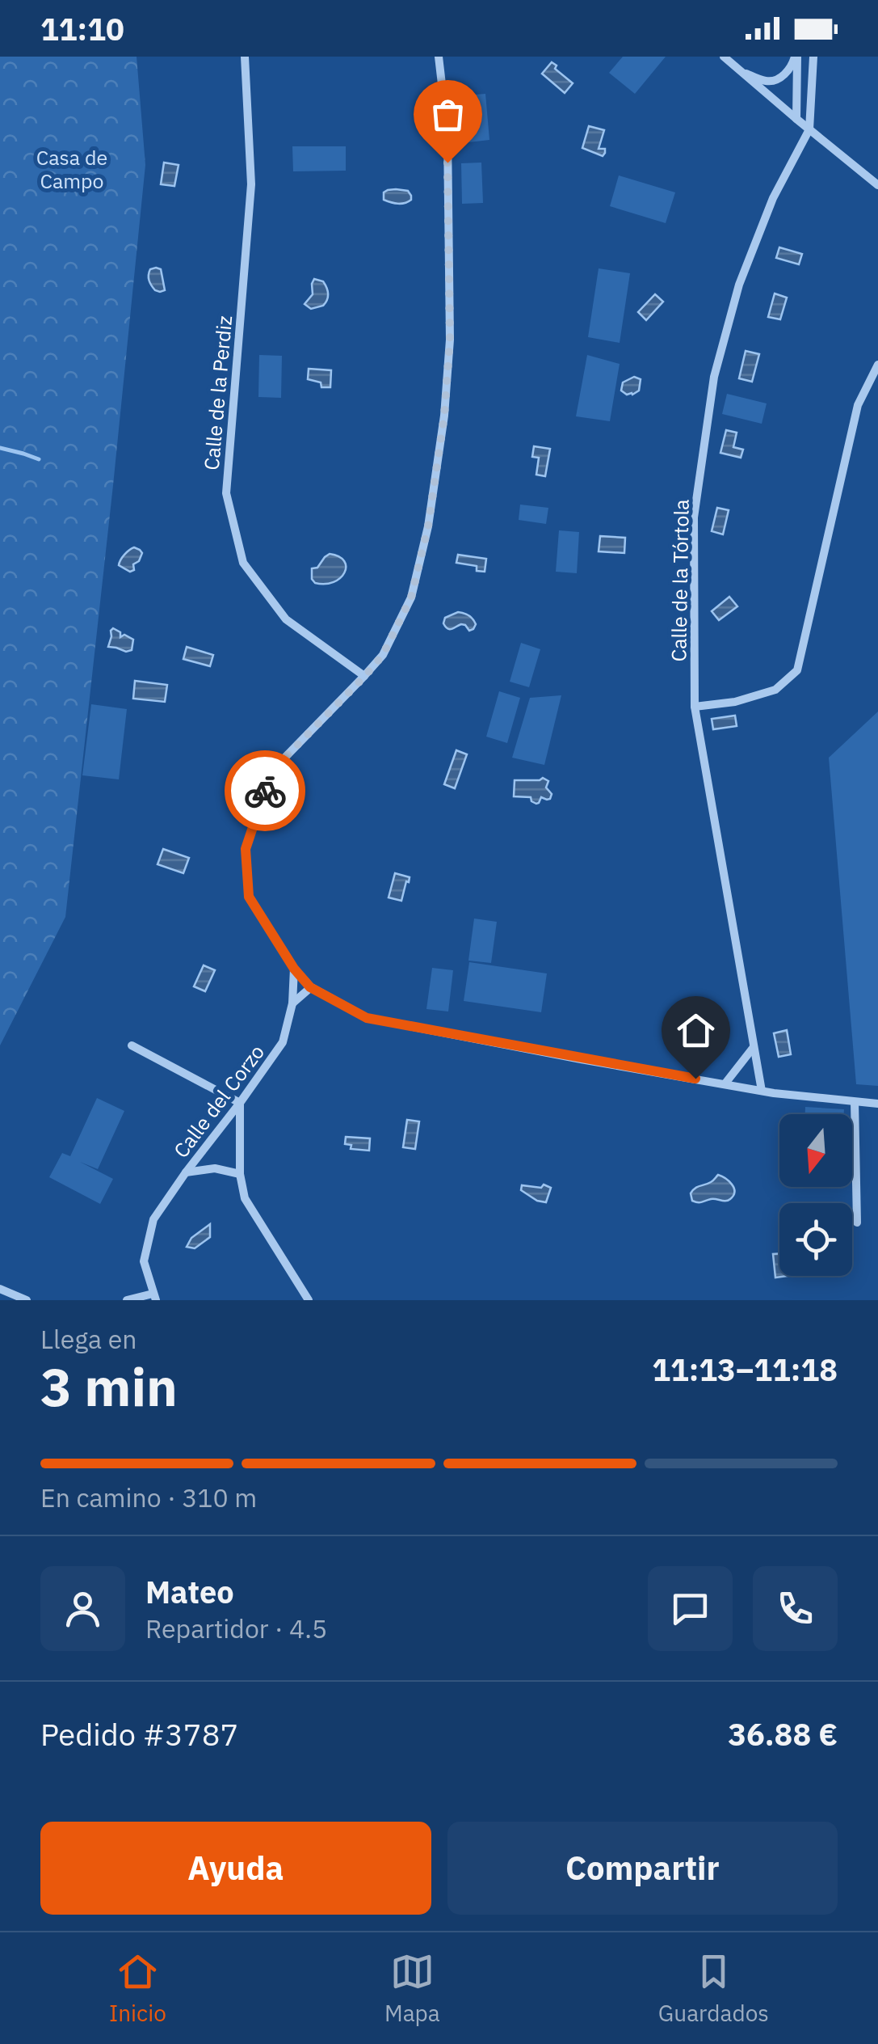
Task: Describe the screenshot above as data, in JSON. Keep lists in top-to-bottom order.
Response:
{
  "streets": {
    "street": ["Calle de la Perdiz", "Calle de la Tórtola", "Calle del Corzo"]
  },
  "parks": ["Casa de Campo"],
  "north": "bottom",
  "page": {
    "status": "11:10",
    "heading": ["3 min", "Llega en", "11:13–11:18"],
    "panel": [
      "Mateo",
      "Repartidor · 4.5",
      "Pedido #3787",
      "36.88 €"
    ],
    "bar": "En camino · 310 m",
    "buttons": ["Ayuda", "Compartir"],
    "tabs": ["Inicio", "Mapa", "Guardados"]
  }
}
